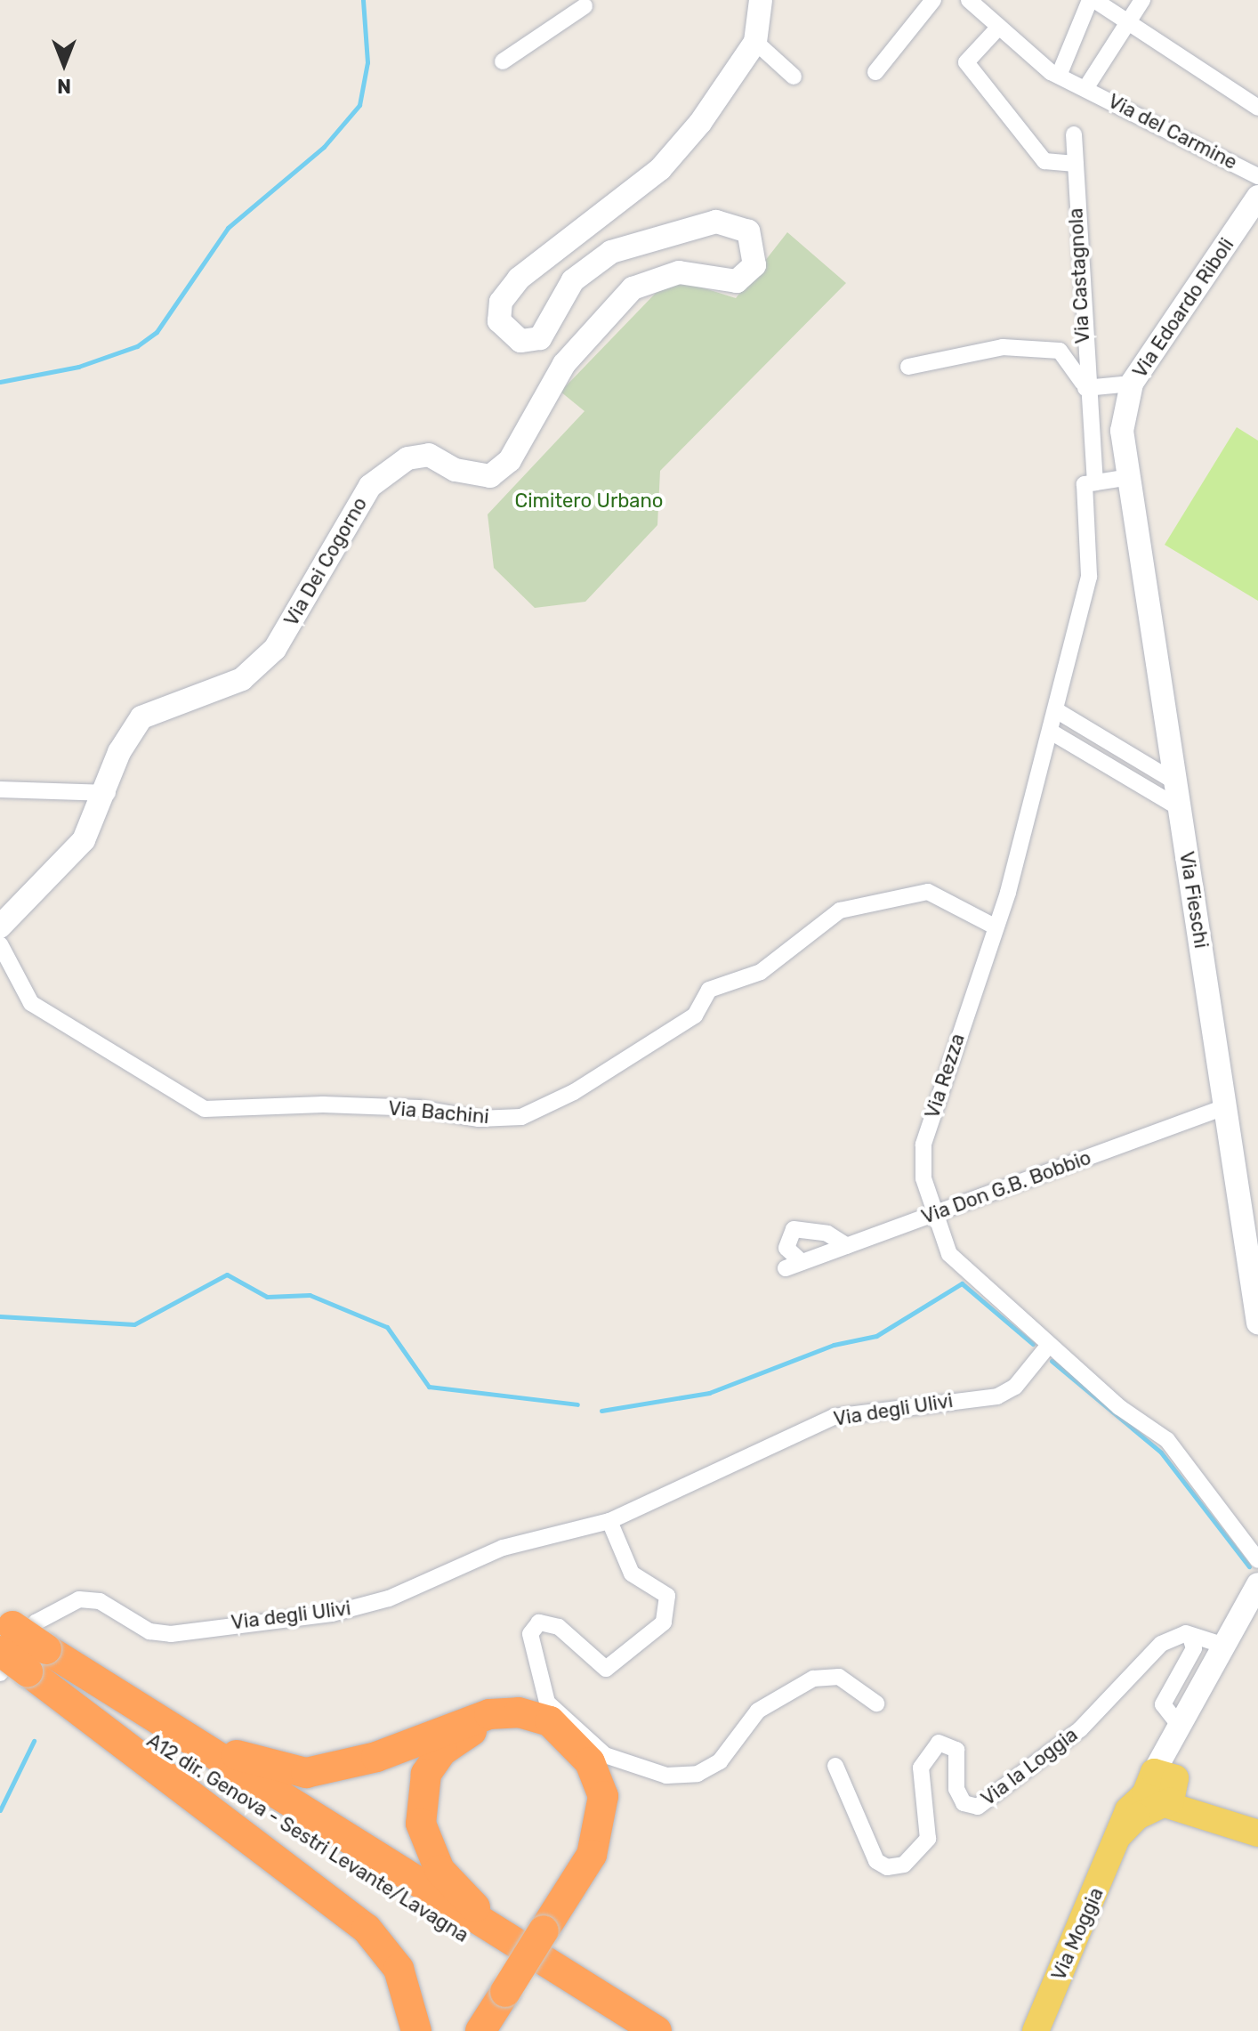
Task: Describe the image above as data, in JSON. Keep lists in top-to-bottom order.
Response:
{
  "streets": {
    "highway": ["A12 dir. Genova - Sestri Levante/Lavagna"],
    "main road": ["Via Moggia"],
    "street": [
      "Via del Carmine",
      "Via Castagnola",
      "Via Edoardo Riboli",
      "Via Dei Cogorno",
      "Via Fieschi",
      "Via Rezza",
      "Via Bachini",
      "Via Don G.B. Bobbio",
      "Via degli Ulivi",
      "Via la Loggia"
    ]
  },
  "crossings": [
    ["Via Castagnola", "Via Rezza"],
    ["Via Edoardo Riboli", "Via Fieschi"],
    ["Via Fieschi", "Via Don G.B. Bobbio"],
    ["Via Rezza", "Via Bachini"],
    ["Via Rezza", "Via Don G.B. Bobbio"],
    ["Via Rezza", "Via degli Ulivi"],
    ["Via degli Ulivi", "A12 dir. Genova - Sestri Levante/Lavagna"]
  ],
  "parks": ["Cimitero Urbano"],
  "north": "bottom"
}
